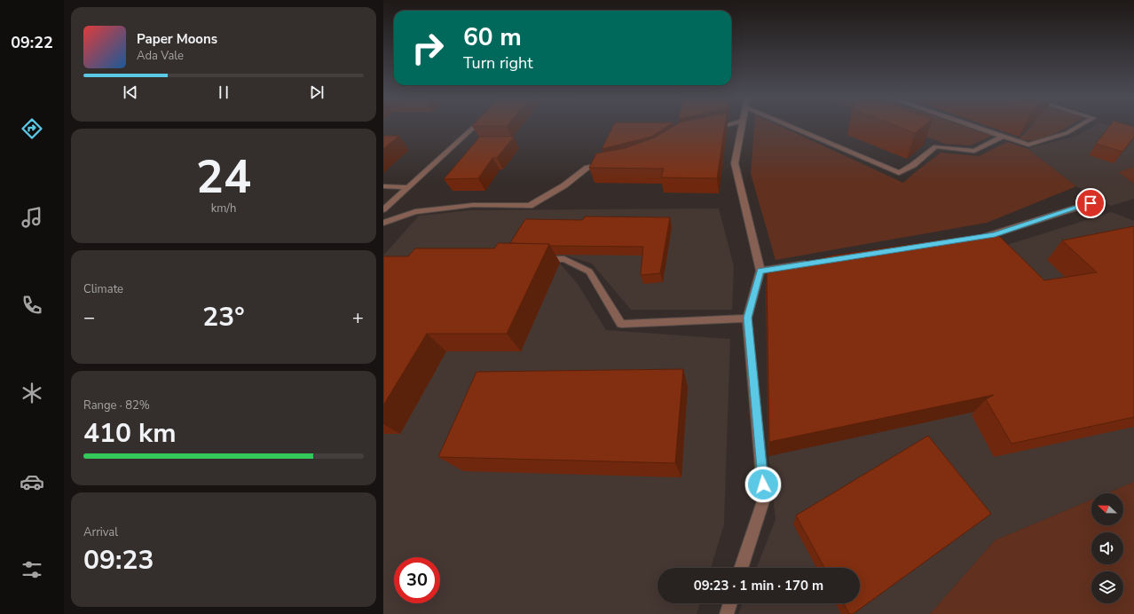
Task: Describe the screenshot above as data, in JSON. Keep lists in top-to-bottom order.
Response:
{
  "north": "left",
  "page": {
    "tabs": "09:22",
    "turn": ["60 m", "Turn right"],
    "song": ["Paper Moons", "Ada Vale"],
    "tile": [
      ["24", "km/h"],
      "Climate",
      ["Range · 82%", "410 km"],
      ["Arrival", "09:23"]
    ],
    "heat": ["−", "23°", "+"],
    "limit": "30",
    "trip": "09:23 · 1 min · 170 m"
  }
}
